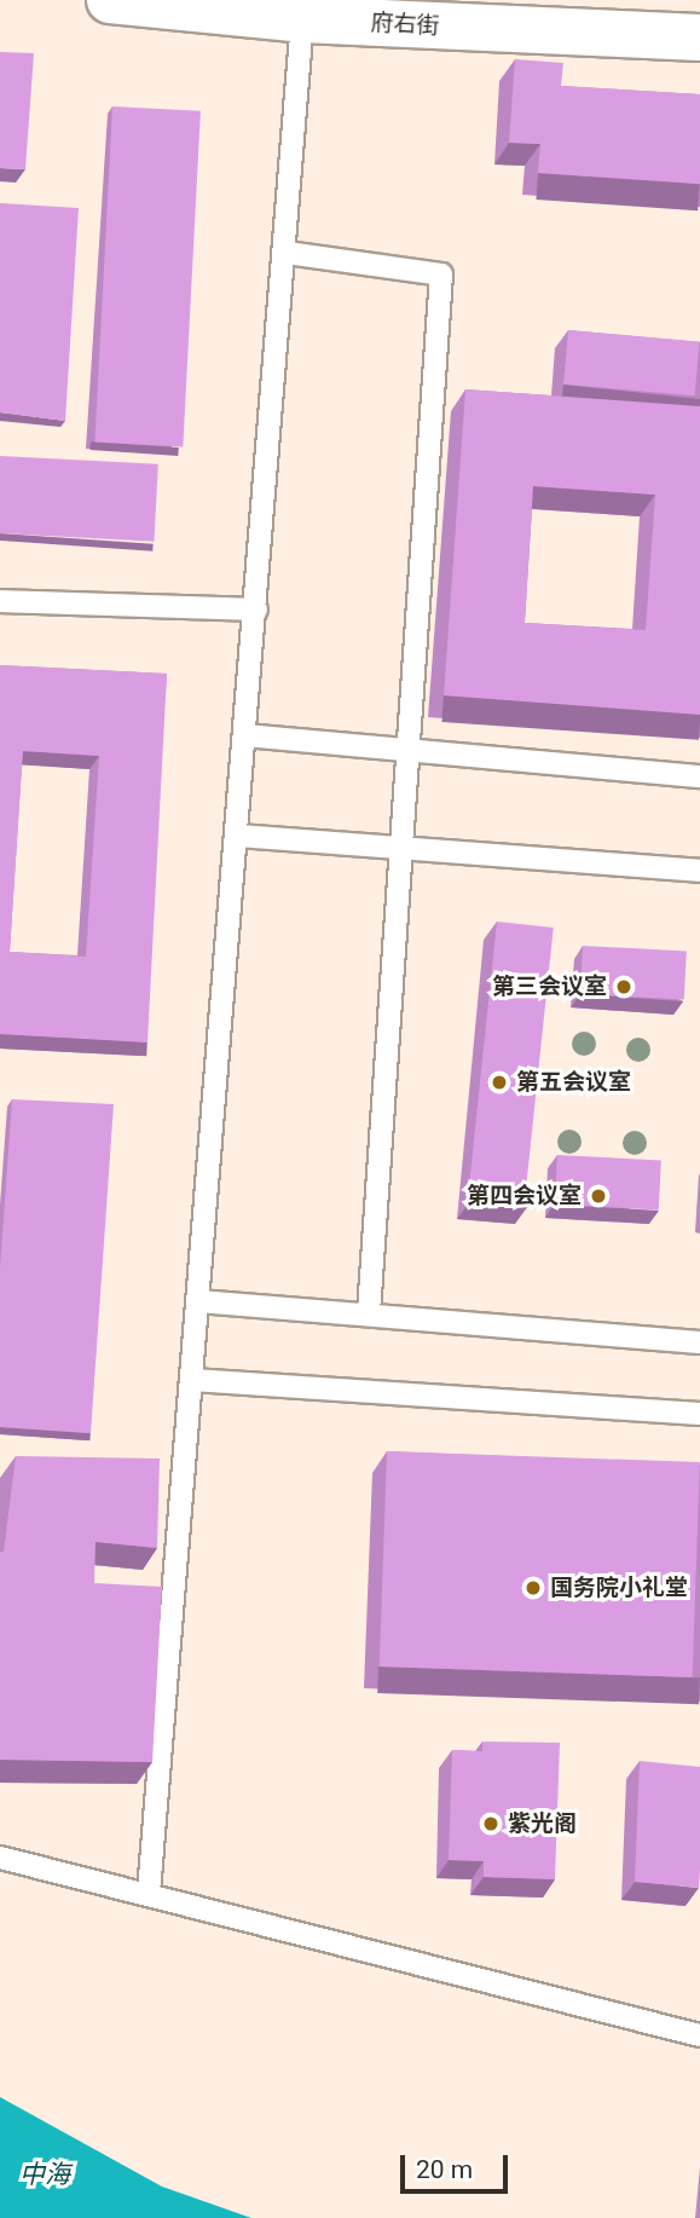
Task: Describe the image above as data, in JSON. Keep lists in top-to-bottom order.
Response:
{
  "streets": {
    "main road": ["府右街"]
  },
  "water": ["中海"],
  "places": [
    "第三会议室",
    "第五会议室",
    "第四会议室",
    "国务院小礼堂",
    "紫光阁"
  ],
  "scale_bar": "20 m"
}
